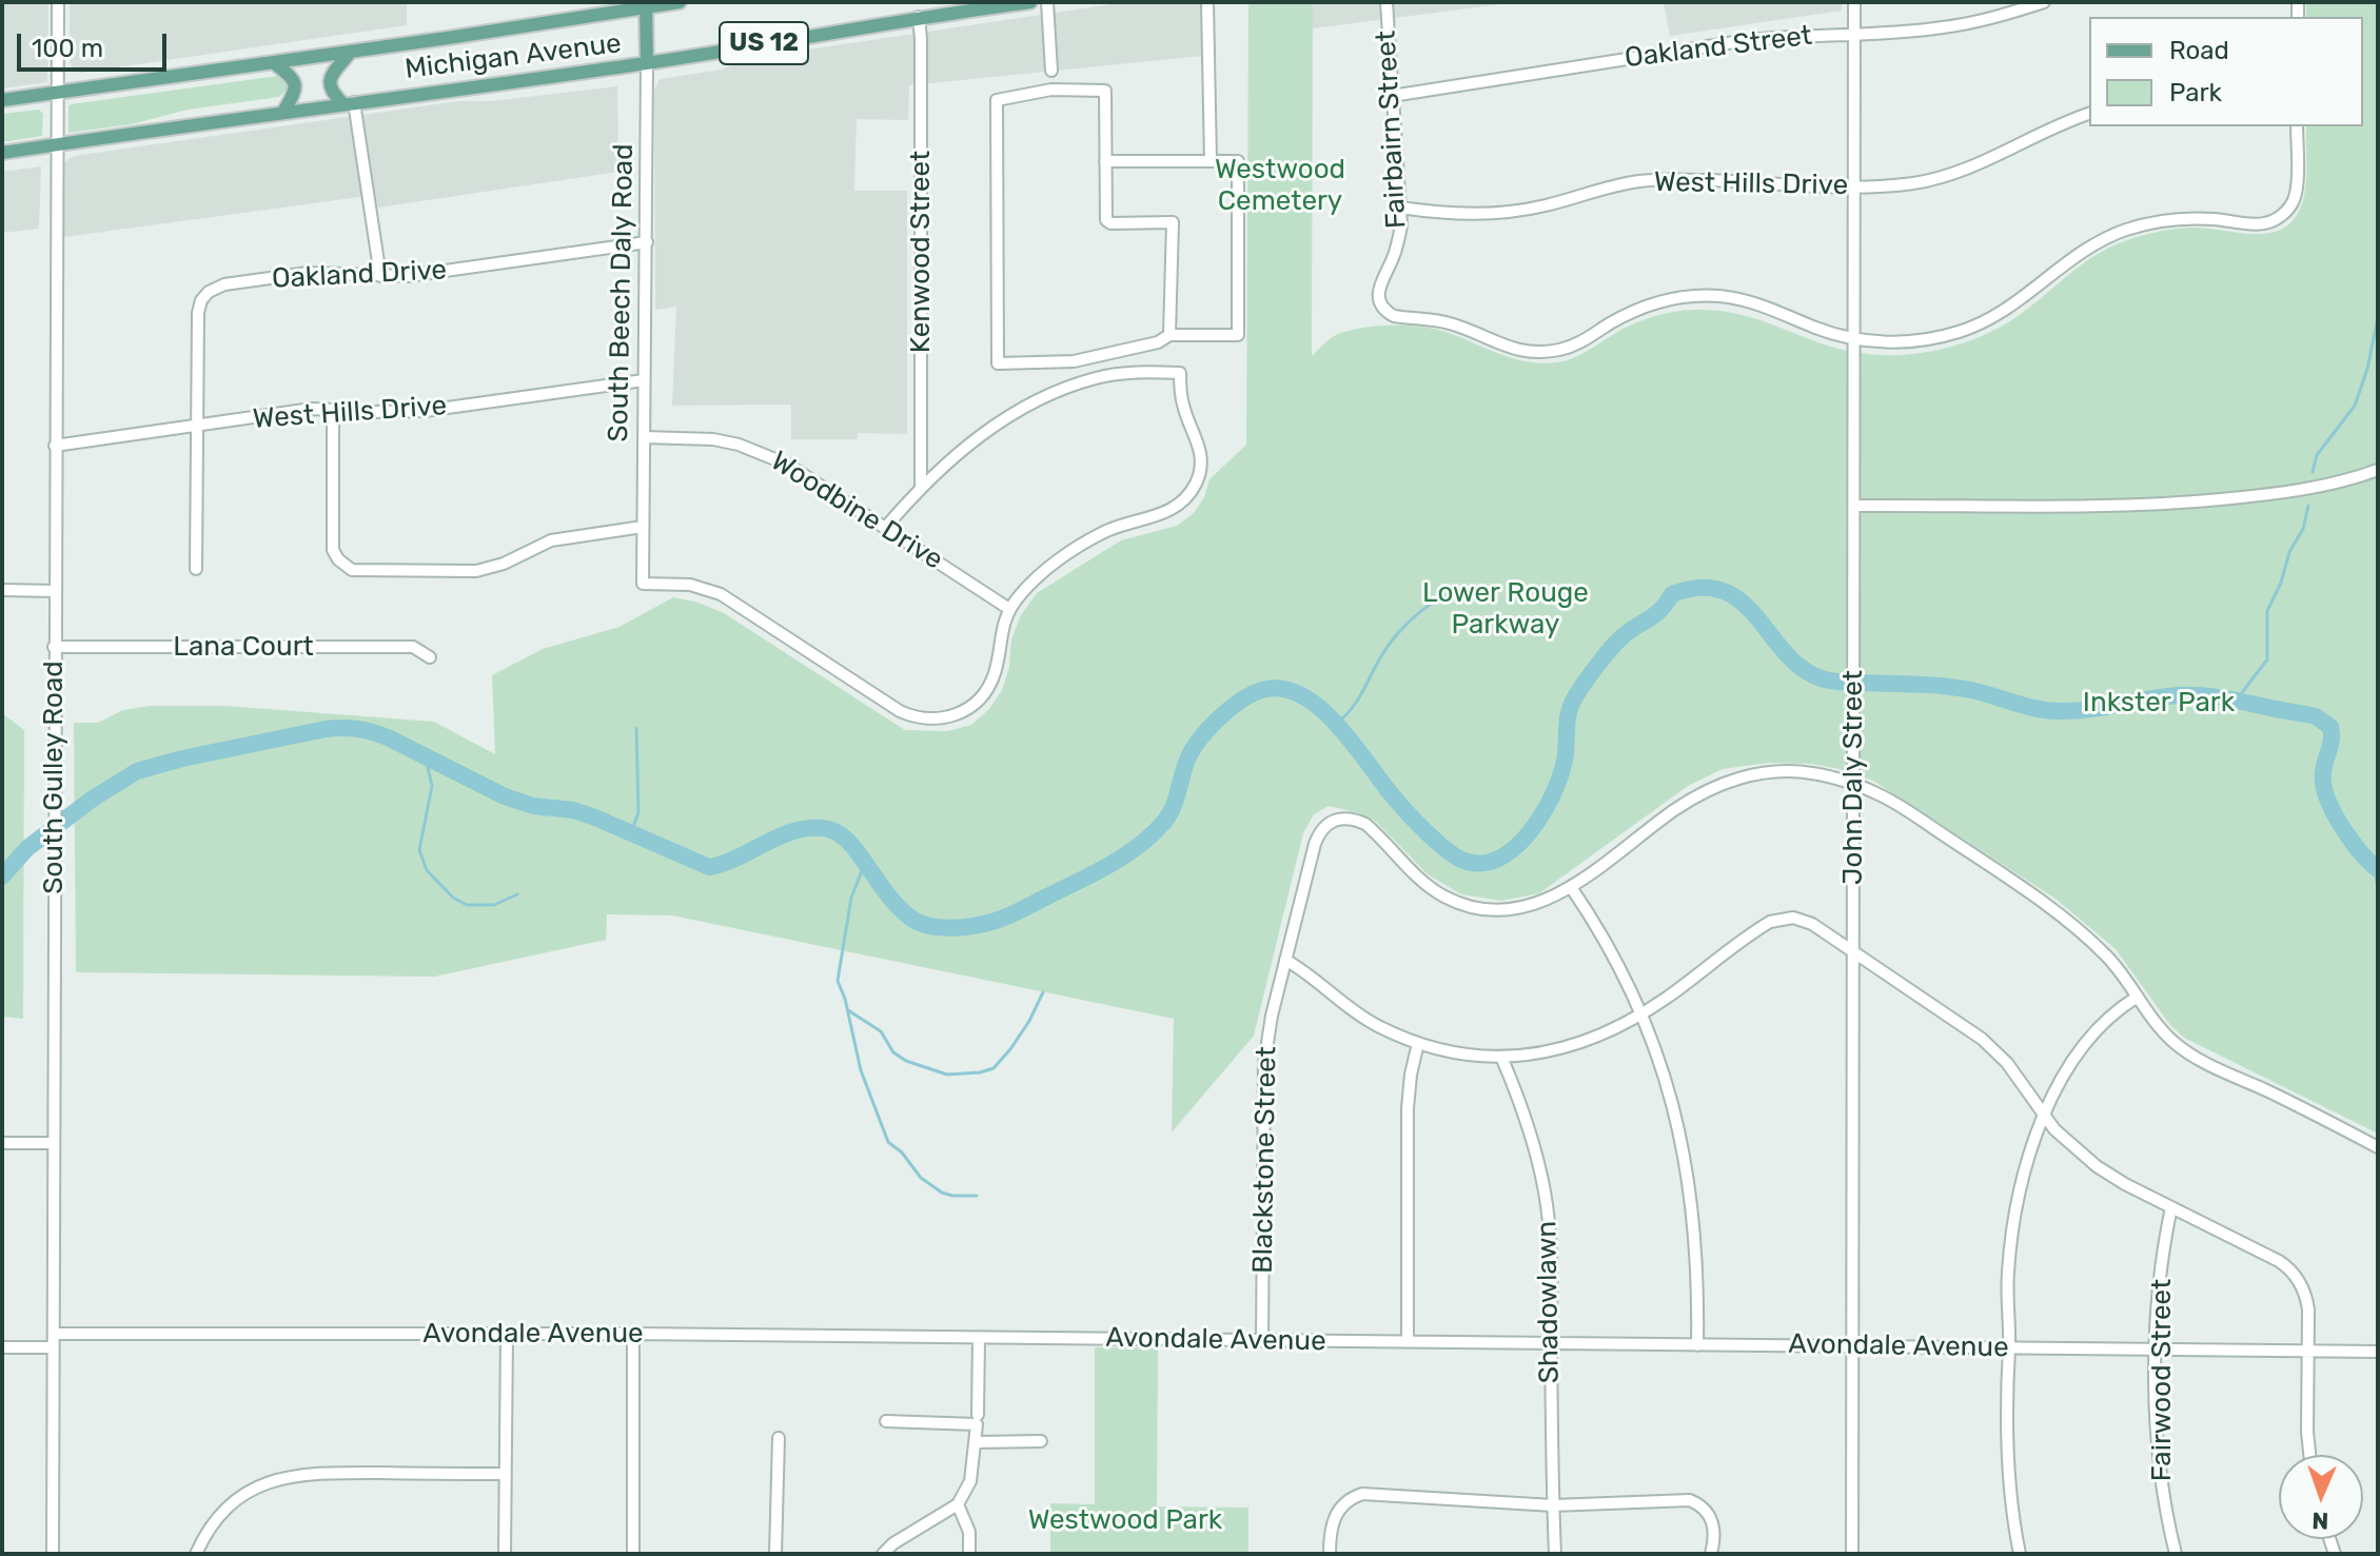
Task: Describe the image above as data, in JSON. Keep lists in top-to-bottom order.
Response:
{
  "streets": {
    "main road": ["US 12", "Michigan Avenue", "South Beech Daly Road"],
    "street": [
      "Oakland Street",
      "Fairbairn Street",
      "West Hills Drive",
      "Kenwood Street",
      "Oakland Drive",
      "Woodbine Drive",
      "Lana Court",
      "South Gulley Road",
      "John Daly Street",
      "Blackstone Street",
      "Shadowlawn",
      "Avondale Avenue",
      "Fairwood Street"
    ]
  },
  "crossings": [
    ["Oakland Street", "Fairbairn Street"],
    ["Oakland Street", "John Daly Street"],
    ["Michigan Avenue", "Kenwood Street"],
    ["Michigan Avenue", "South Beech Daly Road"],
    ["Michigan Avenue", "South Gulley Road"],
    ["Fairbairn Street", "West Hills Drive"],
    ["Fairbairn Street", "John Daly Street"],
    ["West Hills Drive", "Oakland Drive"],
    ["West Hills Drive", "South Beech Daly Road"],
    ["West Hills Drive", "South Gulley Road"],
    ["West Hills Drive", "John Daly Street"],
    ["Oakland Drive", "South Beech Daly Road"],
    ["South Beech Daly Road", "Woodbine Drive"],
    ["Lana Court", "South Gulley Road"],
    ["South Gulley Road", "Avondale Avenue"],
    ["John Daly Street", "Avondale Avenue"],
    ["Blackstone Street", "Avondale Avenue"],
    ["Shadowlawn", "Avondale Avenue"],
    ["Avondale Avenue", "Fairwood Street"]
  ],
  "parks": [
    "Westwood Cemetery",
    "Lower Rouge Parkway",
    "Inkster Park",
    "Westwood Park"
  ],
  "legend": ["Road", "Park"],
  "scale_bar": "100 m",
  "north": "bottom"
}
